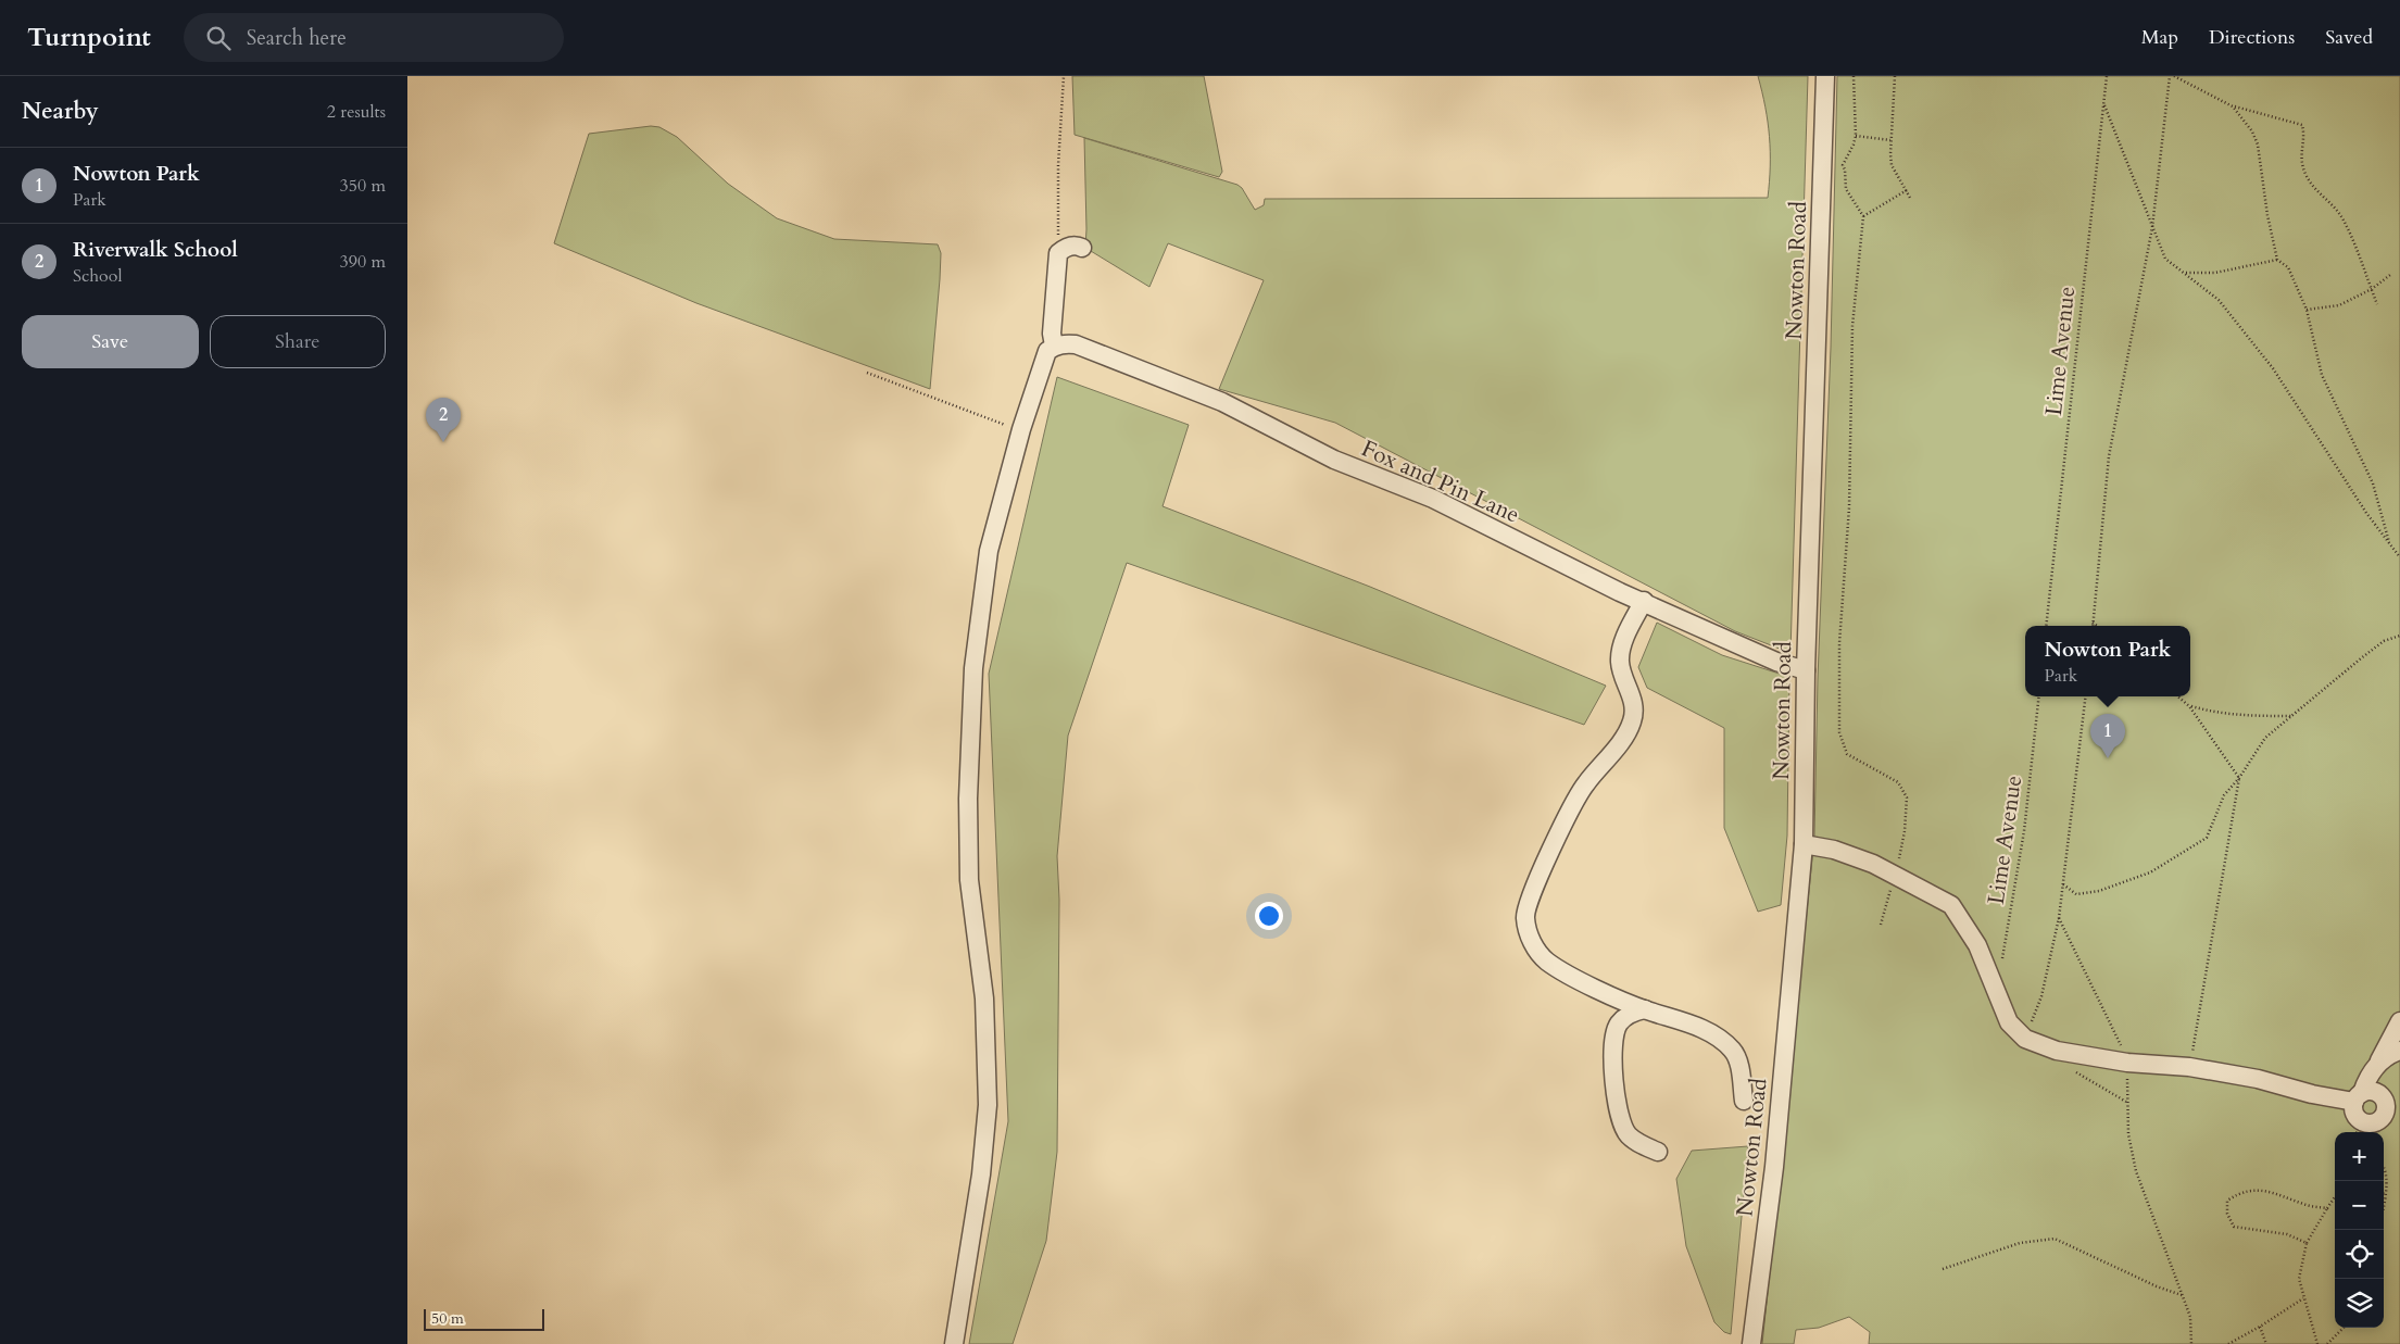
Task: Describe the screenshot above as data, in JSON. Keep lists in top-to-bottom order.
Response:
{
  "streets": {
    "street": ["Nowton Road", "Fox and Pin Lane"],
    "path": ["Lime Avenue"]
  },
  "crossings": [
    ["Nowton Road", "Fox and Pin Lane"]
  ],
  "scale_bar": "50 m",
  "page": {
    "header": "Turnpoint",
    "search": "Search here",
    "nav": ["Map", "Directions", "Saved"],
    "heading": ["Nearby", "2 results"],
    "list": [
      {
        "mark": "1",
        "name": "Nowton Park",
        "note": "Park",
        "value": "350 m"
      },
      {
        "mark": "2",
        "name": "Riverwalk School",
        "note": "School",
        "value": "390 m"
      }
    ],
    "buttons": ["Save", "Share"],
    "pins": ["2", "1"],
    "popup": ["Nowton Park", "Park"],
    "map_buttons": ["+", "−"],
    "scale": "50 m"
  }
}
